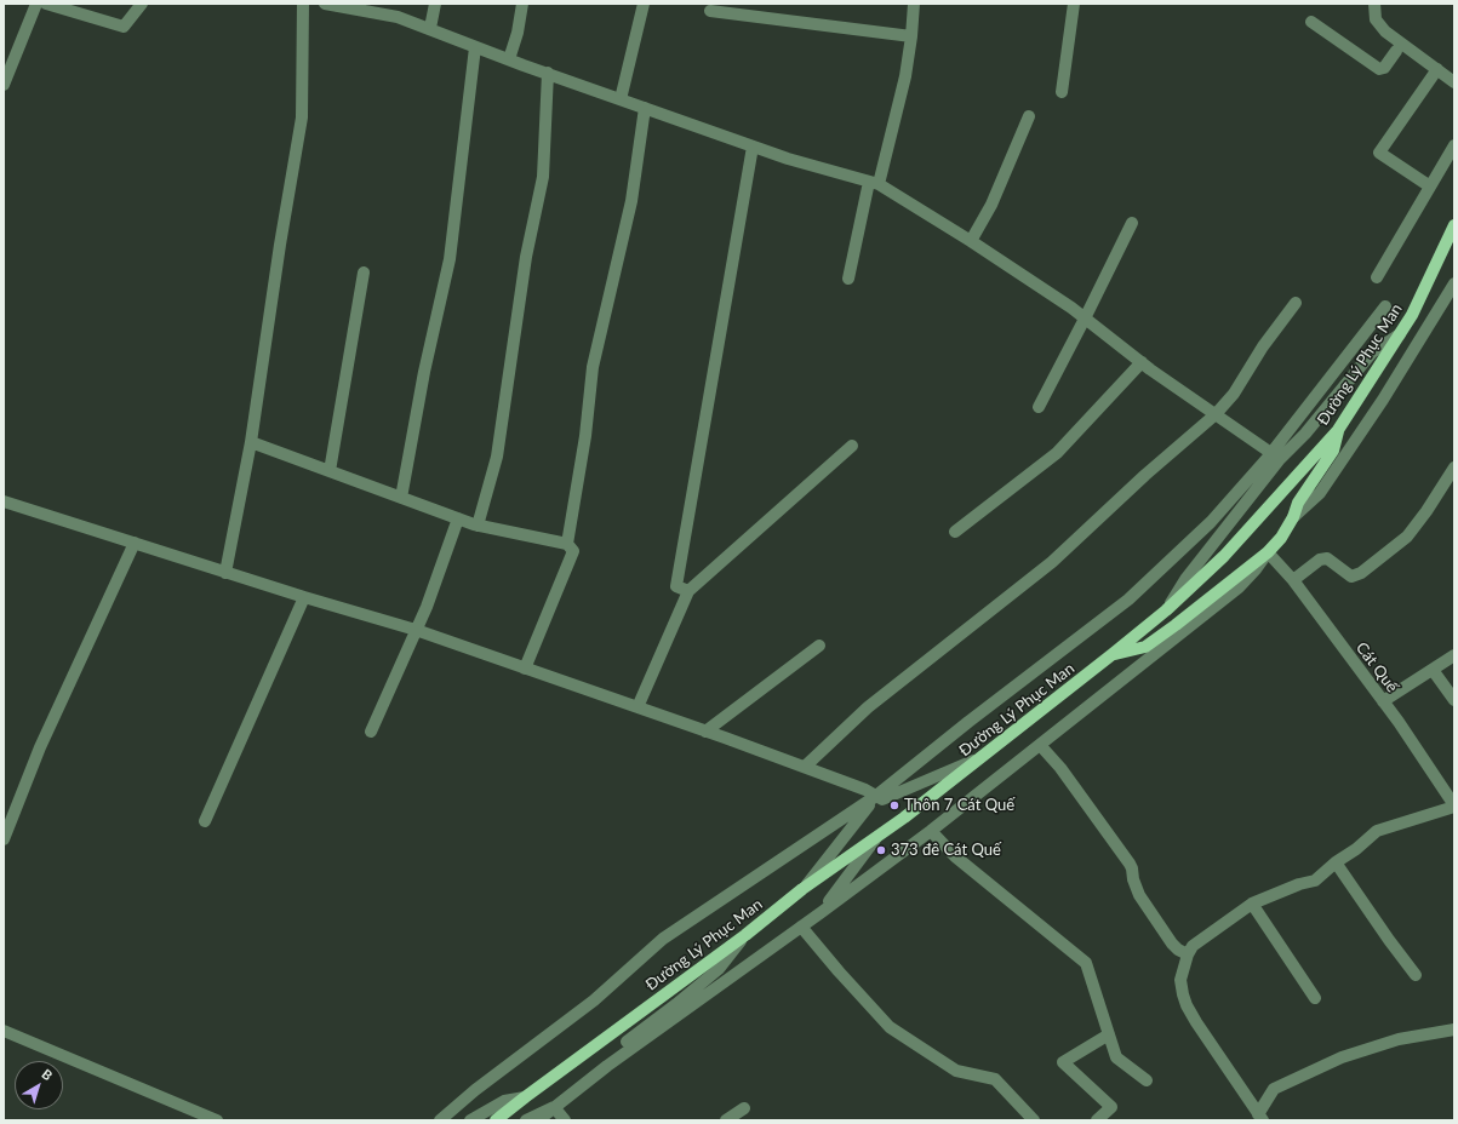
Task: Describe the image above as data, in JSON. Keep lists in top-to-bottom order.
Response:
{
  "streets": {
    "main road": ["Đường Lý Phục Man"],
    "street": ["Cát Quế"]
  },
  "places": ["Thôn 7 Cát Quế", "373 đê Cát Quế"],
  "north": "top right"
}
